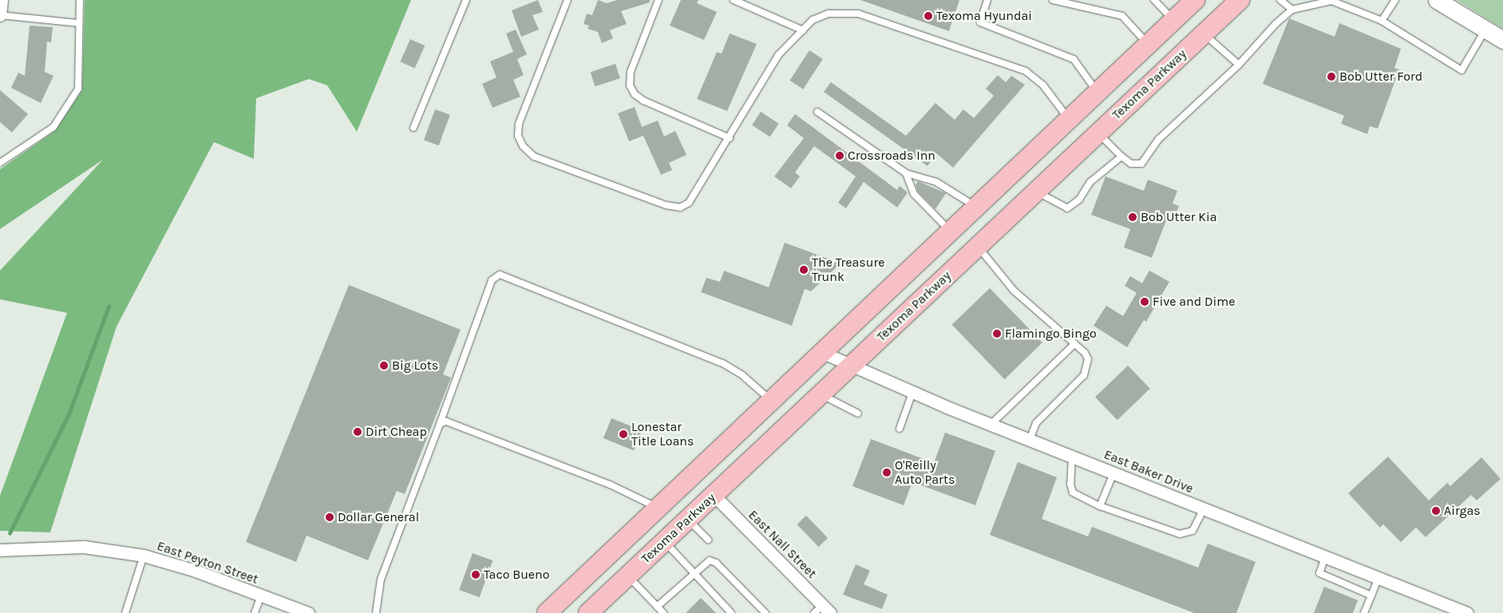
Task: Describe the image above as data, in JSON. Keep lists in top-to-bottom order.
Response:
{
  "streets": {
    "main road": ["Texoma Parkway"],
    "street": ["East Baker Drive", "East Nall Street", "East Peyton Street"]
  },
  "crossings": [
    ["Texoma Parkway", "East Baker Drive"],
    ["Texoma Parkway", "East Nall Street"]
  ],
  "places": [
    "Texoma Hyundai",
    "Bob Utter Ford",
    "Crossroads Inn",
    "Bob Utter Kia",
    "The Treasure Trunk",
    "Five and Dime",
    "Flamingo Bingo",
    "Big Lots",
    "Dirt Cheap",
    "Lonestar Title Loans",
    "O'Reilly Auto Parts",
    "Airgas",
    "Dollar General",
    "Taco Bueno"
  ]
}
